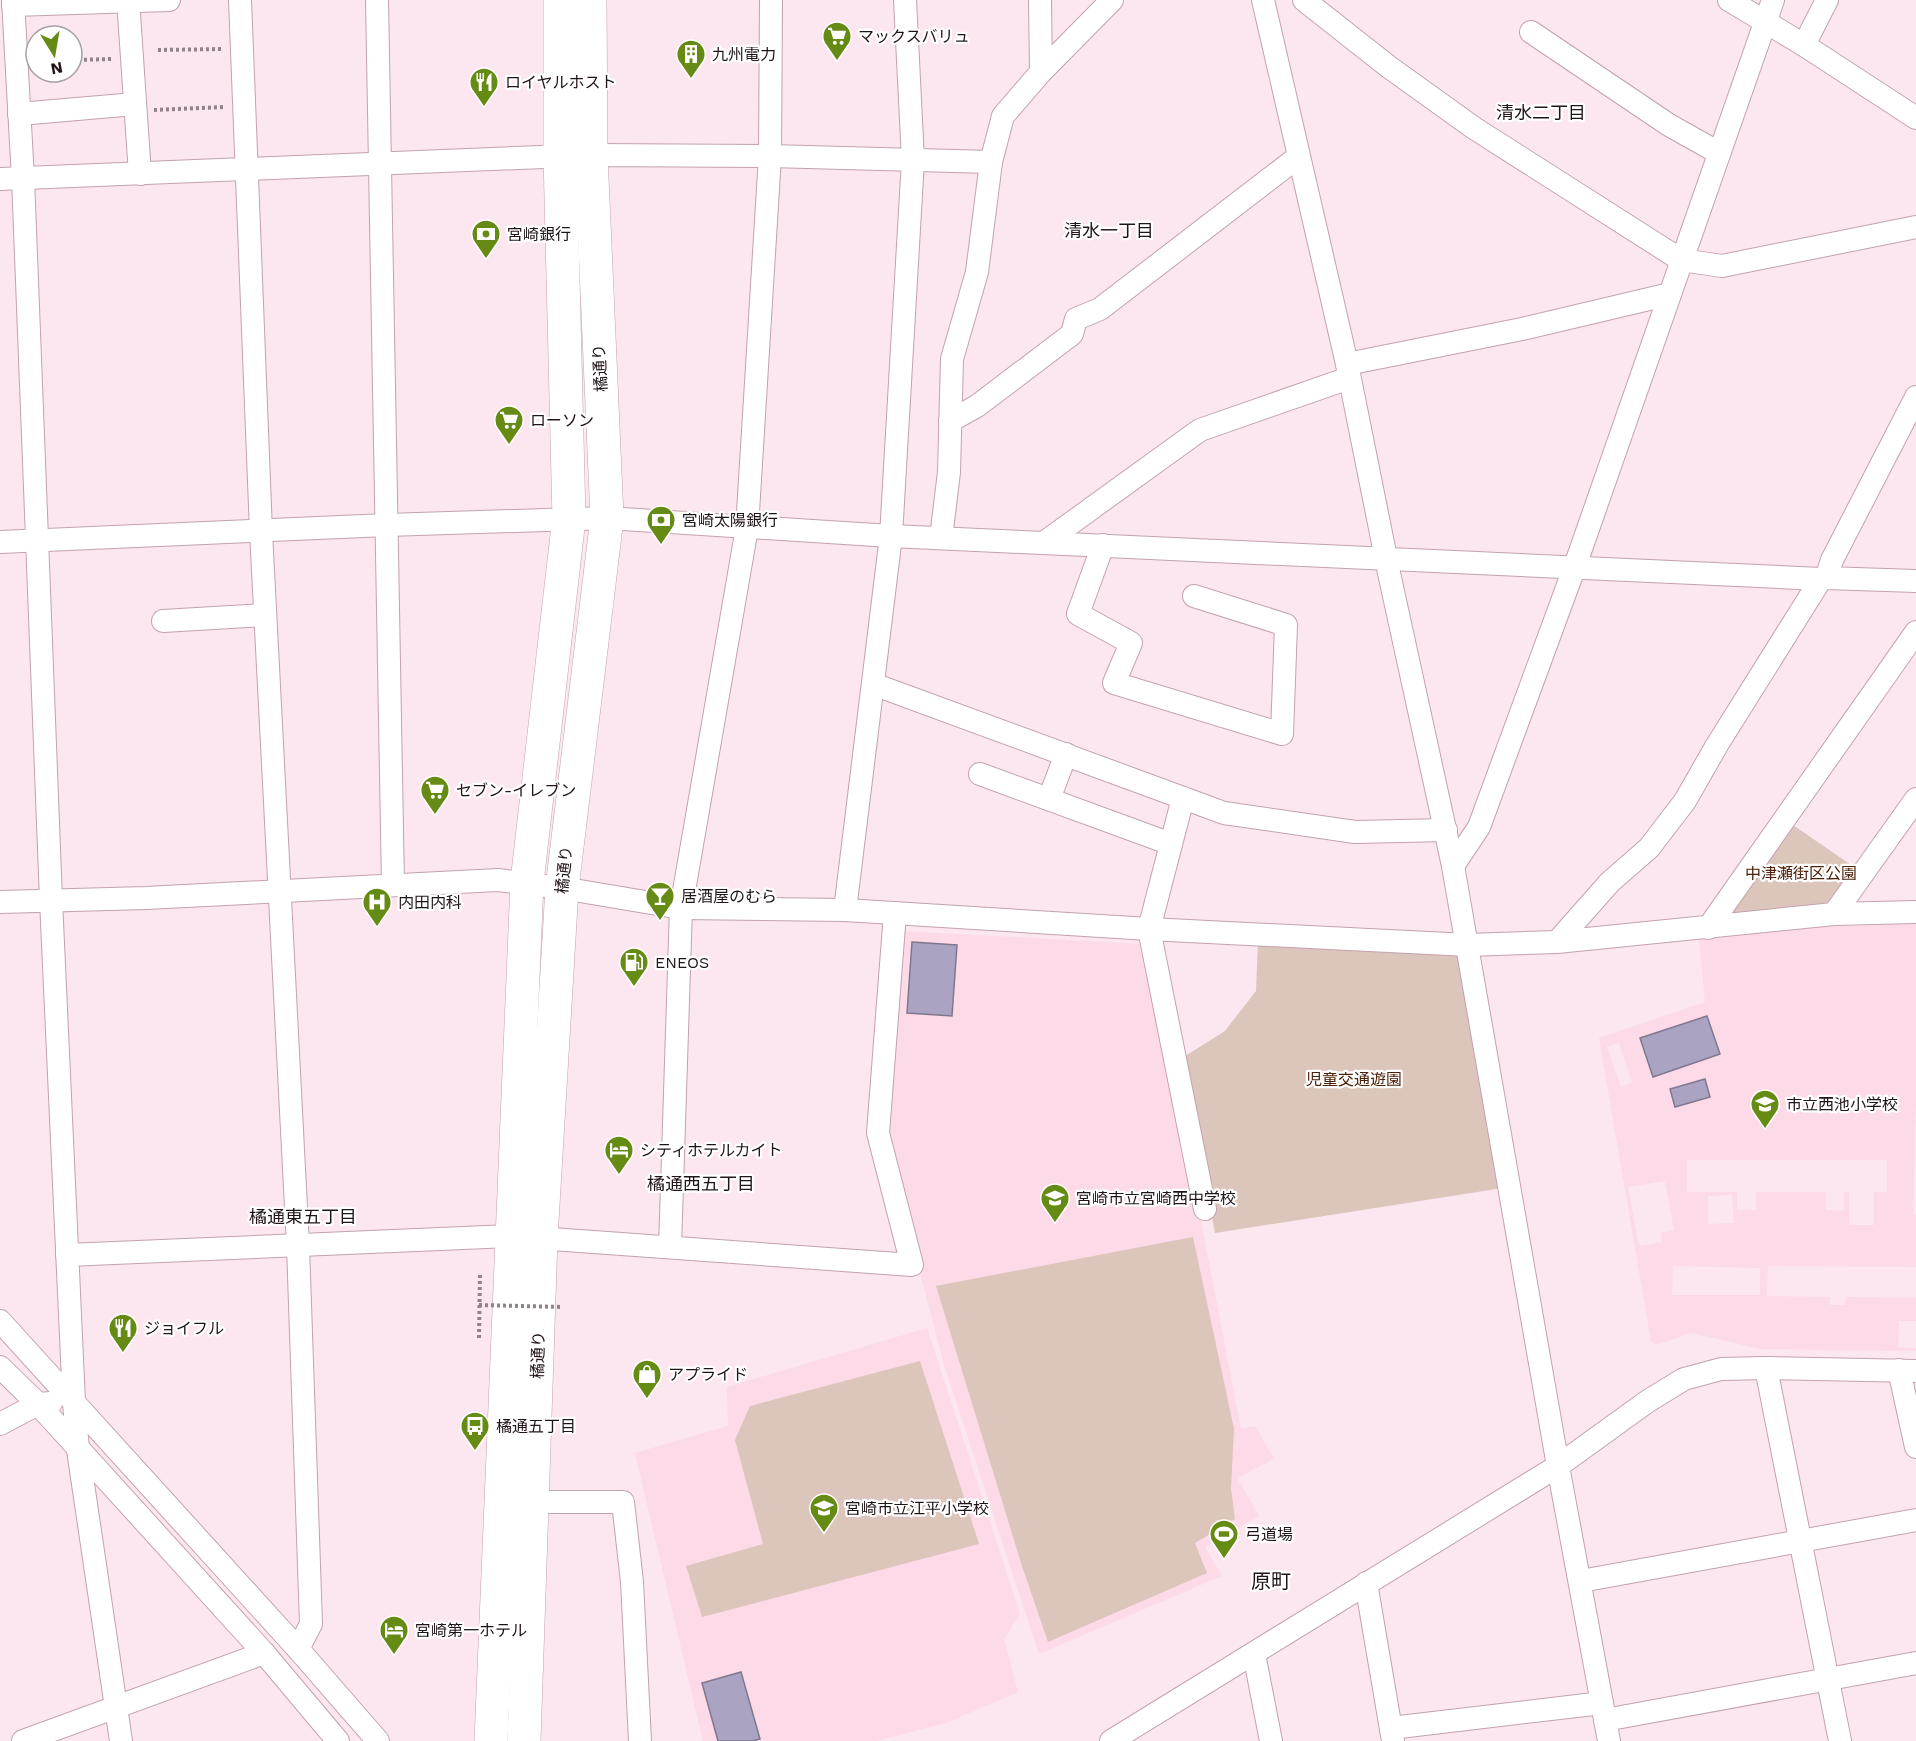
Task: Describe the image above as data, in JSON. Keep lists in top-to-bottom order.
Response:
{
  "streets": {
    "highway": ["橘通り"]
  },
  "districts": [
    "清水二丁目",
    "清水一丁目",
    "橘通西五丁目",
    "橘通東五丁目",
    "原町"
  ],
  "parks": ["中津瀬街区公園", "児童交通遊園"],
  "places": {
    "supermarket": ["マックスバリュ", "ローソン", "セブン-イレブン"],
    "building": ["九州電力"],
    "restaurant": ["ロイヤルホスト", "ジョイフル"],
    "bank": ["宮崎銀行", "宮崎太陽銀行"],
    "bar": ["居酒屋のむら"],
    "hospital": ["内田内科"],
    "fuel station": ["ENEOS"],
    "school or university": ["市立西池小学校", "宮崎市立宮崎西中学校", "宮崎市立江平小学校"],
    "hotel": ["シティホテルカイト", "宮崎第一ホテル"],
    "shop": ["アプライド"],
    "bus stop": ["橘通五丁目"],
    "sports": ["弓道場"]
  },
  "north": "bottom"
}
